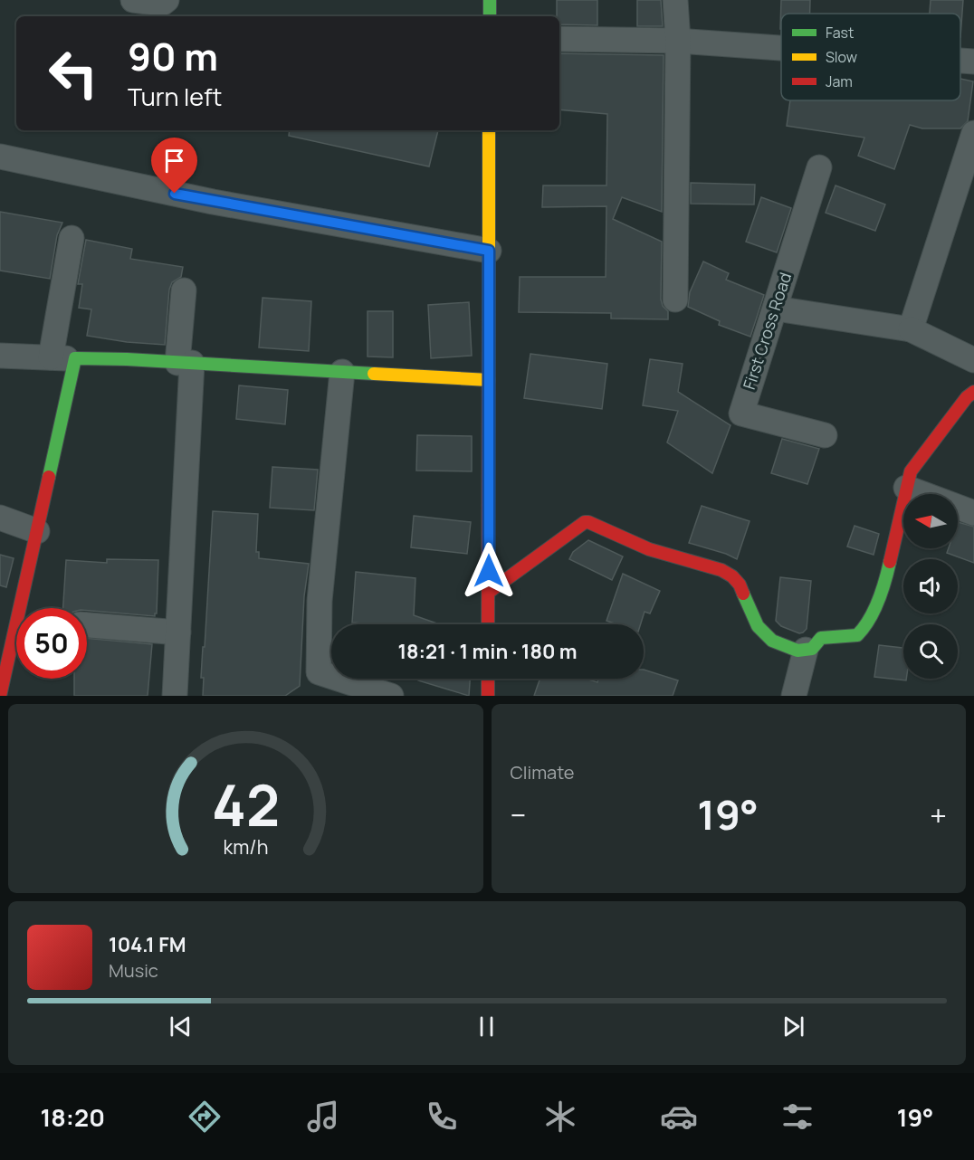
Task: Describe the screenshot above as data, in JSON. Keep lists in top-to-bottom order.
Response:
{
  "streets": {
    "street": ["First Cross Road"]
  },
  "legend": ["Fast", "Slow", "Jam"],
  "north": "left",
  "page": {
    "turn": ["90 m", "Turn left"],
    "limit": "50",
    "trip": "18:21 · 1 min · 180 m",
    "tile": "Climate",
    "heat": ["−", "19°", "+"],
    "song": ["104.1 FM", "Music"],
    "tabs": ["18:20", "19°"],
    "gauge": ["42", "km/h"]
  }
}
